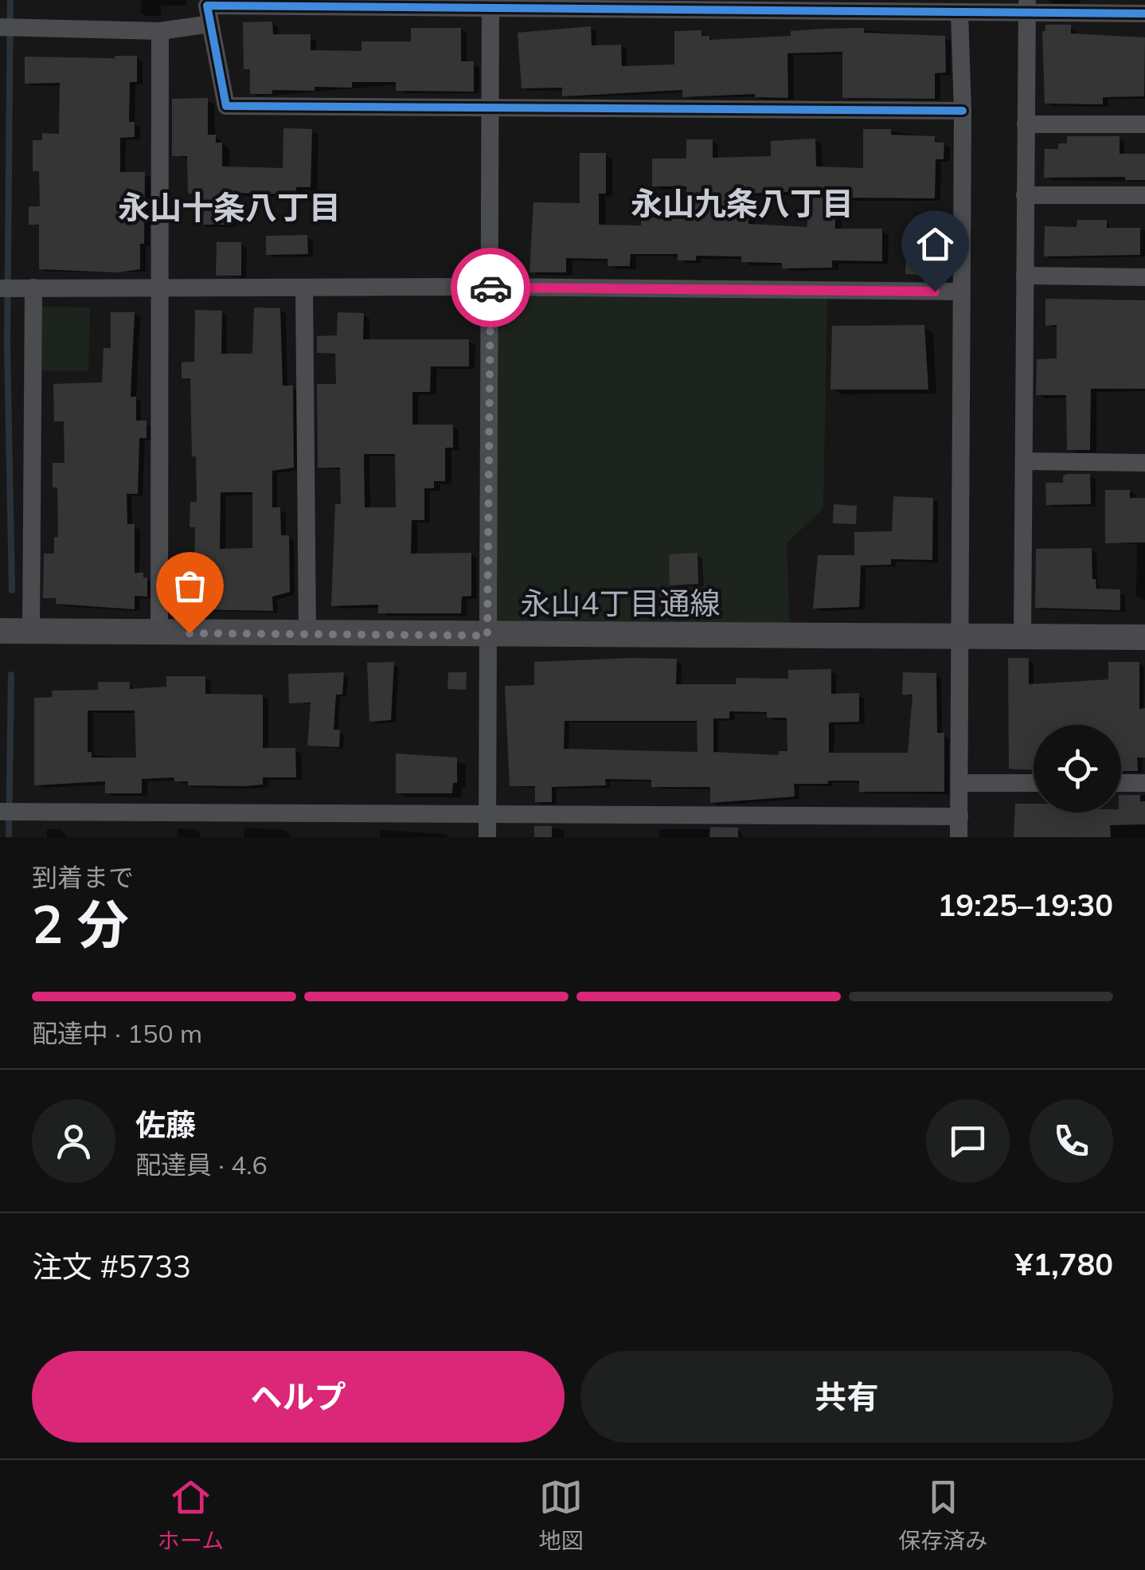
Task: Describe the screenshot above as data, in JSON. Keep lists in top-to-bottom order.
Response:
{
  "streets": {
    "street": ["永山4丁目通線"]
  },
  "districts": ["永山九条八丁目", "永山十条八丁目"],
  "page": {
    "heading": ["2 分", "到着まで", "19:25–19:30"],
    "panel": [
      "佐藤",
      "配達員 · 4.6",
      "注文 #5733",
      "¥1,780"
    ],
    "bar": "配達中 · 150 m",
    "buttons": ["ヘルプ", "共有"],
    "tabs": ["ホーム", "地図", "保存済み"]
  }
}
